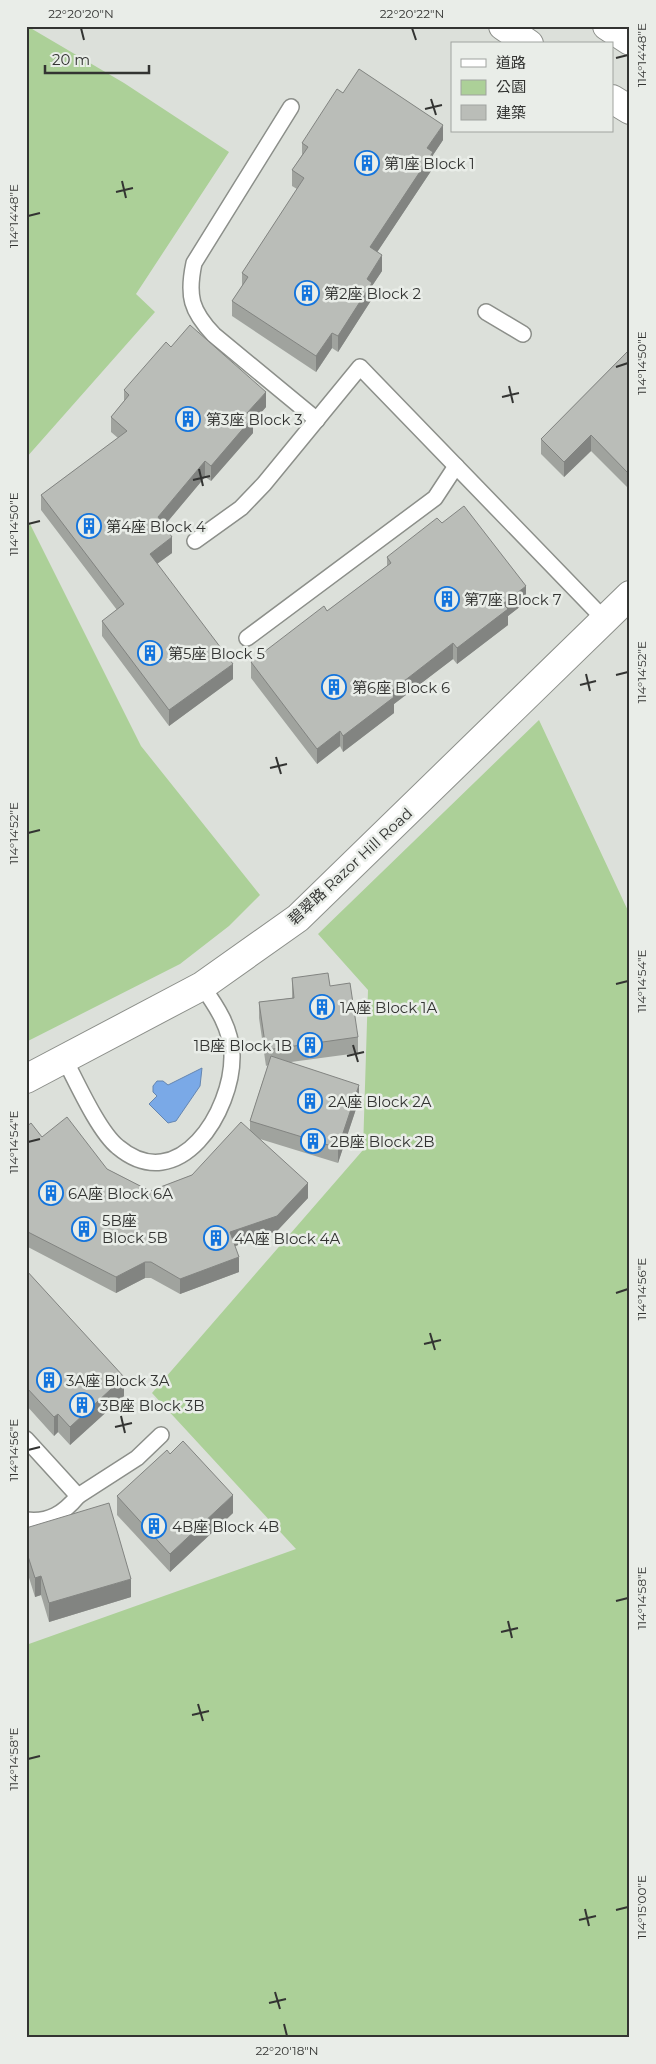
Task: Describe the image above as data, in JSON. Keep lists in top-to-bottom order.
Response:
{
  "streets": {
    "street": ["碧翠路 Razor Hill Road"]
  },
  "places": {
    "building": [
      "第1座 Block 1",
      "第2座 Block 2",
      "第3座 Block 3",
      "第4座 Block 4",
      "第7座 Block 7",
      "第5座 Block 5",
      "第6座 Block 6",
      "1A座 Block 1A",
      "1B座 Block 1B",
      "2A座 Block 2A",
      "2B座 Block 2B",
      "6A座 Block 6A",
      "5B座 Block 5B",
      "4A座 Block 4A",
      "3A座 Block 3A",
      "3B座 Block 3B",
      "4B座 Block 4B"
    ]
  },
  "legend": ["道路", "公園", "建築"],
  "scale_bar": "20 m",
  "coordinates": [
    "22°20'20\"N",
    "22°20'22\"N",
    "114°14'48\"E",
    "114°14'50\"E",
    "114°14'52\"E",
    "114°14'54\"E",
    "114°14'56\"E",
    "114°14'58\"E",
    "114°15'00\"E",
    "22°20'18\"N"
  ]
}
